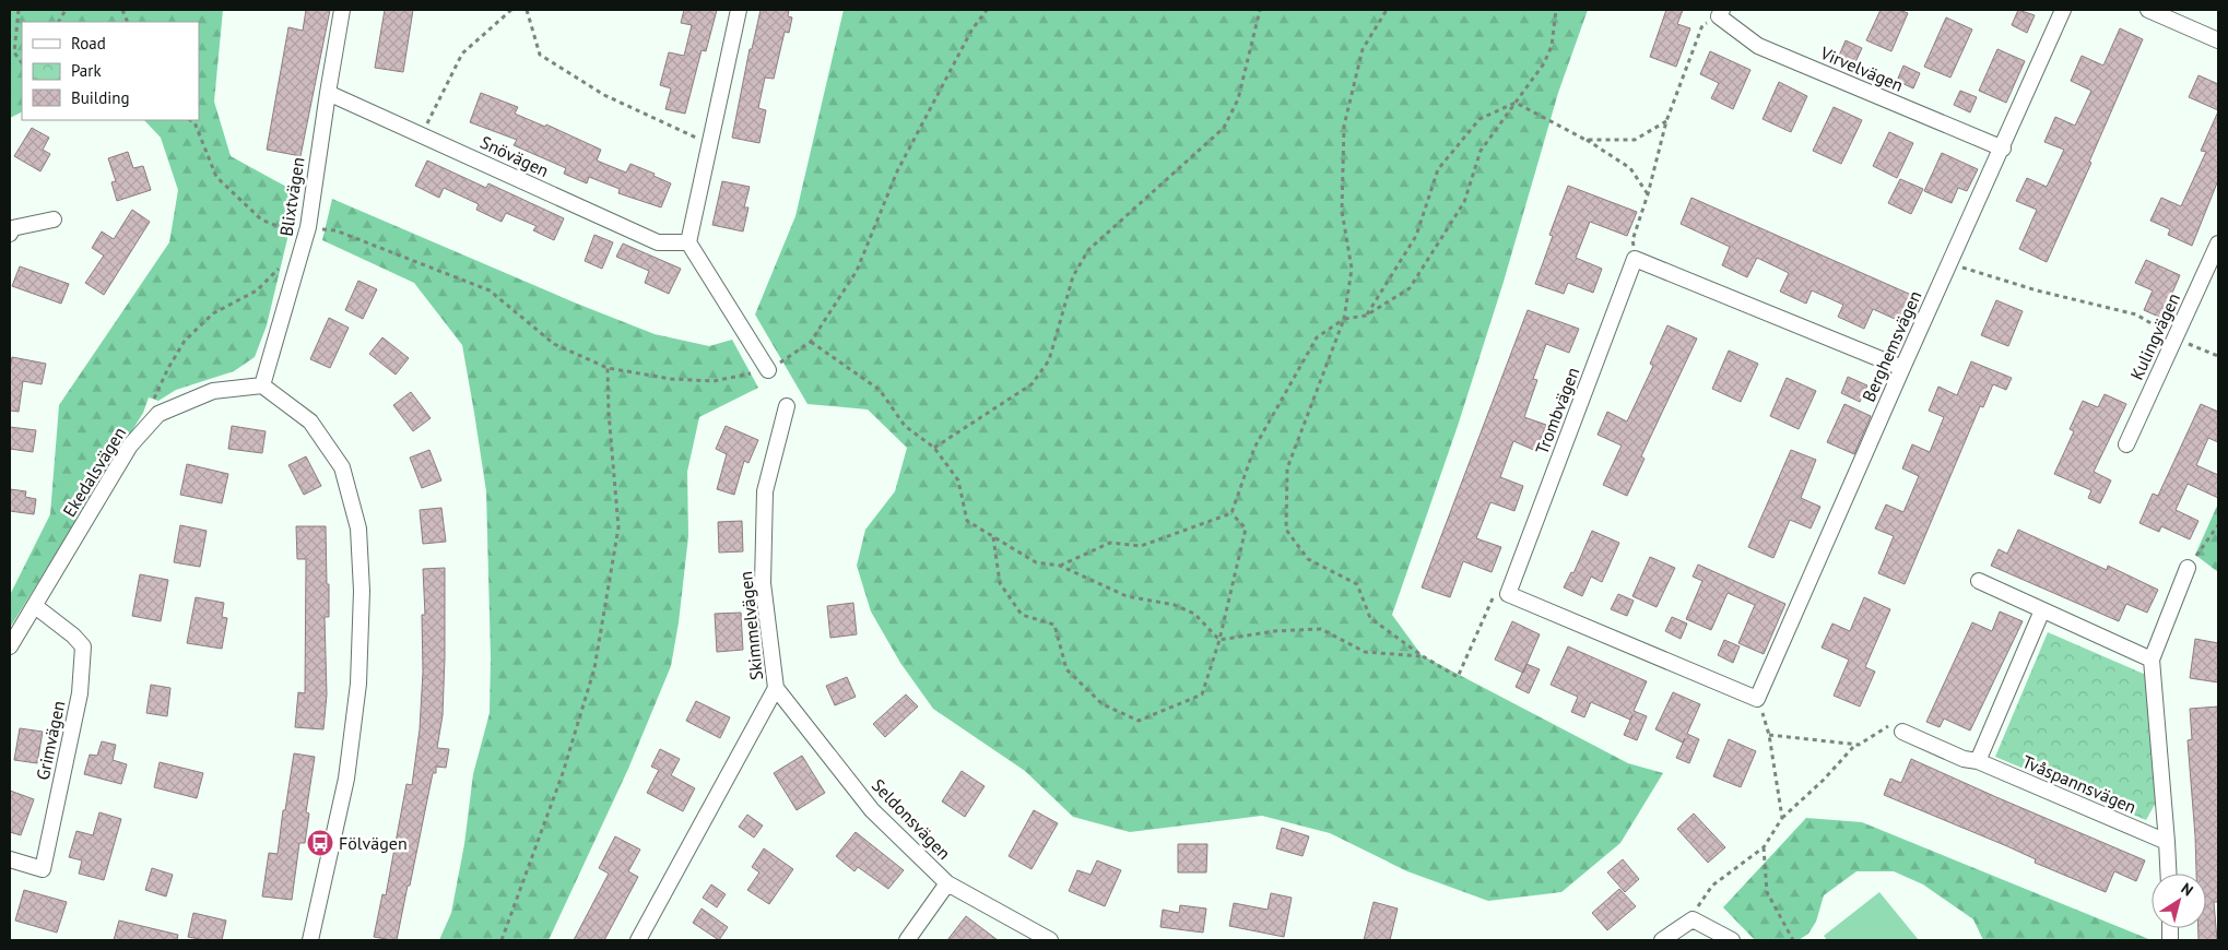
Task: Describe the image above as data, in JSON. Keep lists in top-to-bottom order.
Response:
{
  "streets": {
    "street": [
      "Virvelvägen",
      "Snövägen",
      "Blixtvägen",
      "Kulingvägen",
      "Berghemsvägen",
      "Trombvägen",
      "Ekedalsvägen",
      "Skimmelvägen",
      "Grimvägen",
      "Tvåspannsvägen",
      "Seldonsvägen"
    ]
  },
  "crossings": [
    ["Virvelvägen", "Berghemsvägen"],
    ["Snövägen", "Blixtvägen"],
    ["Blixtvägen", "Ekedalsvägen"],
    ["Ekedalsvägen", "Grimvägen"],
    ["Skimmelvägen", "Seldonsvägen"]
  ],
  "places": {
    "bus stop": ["Fölvägen"]
  },
  "legend": ["Road", "Park", "Building"],
  "north": "top right"
}
